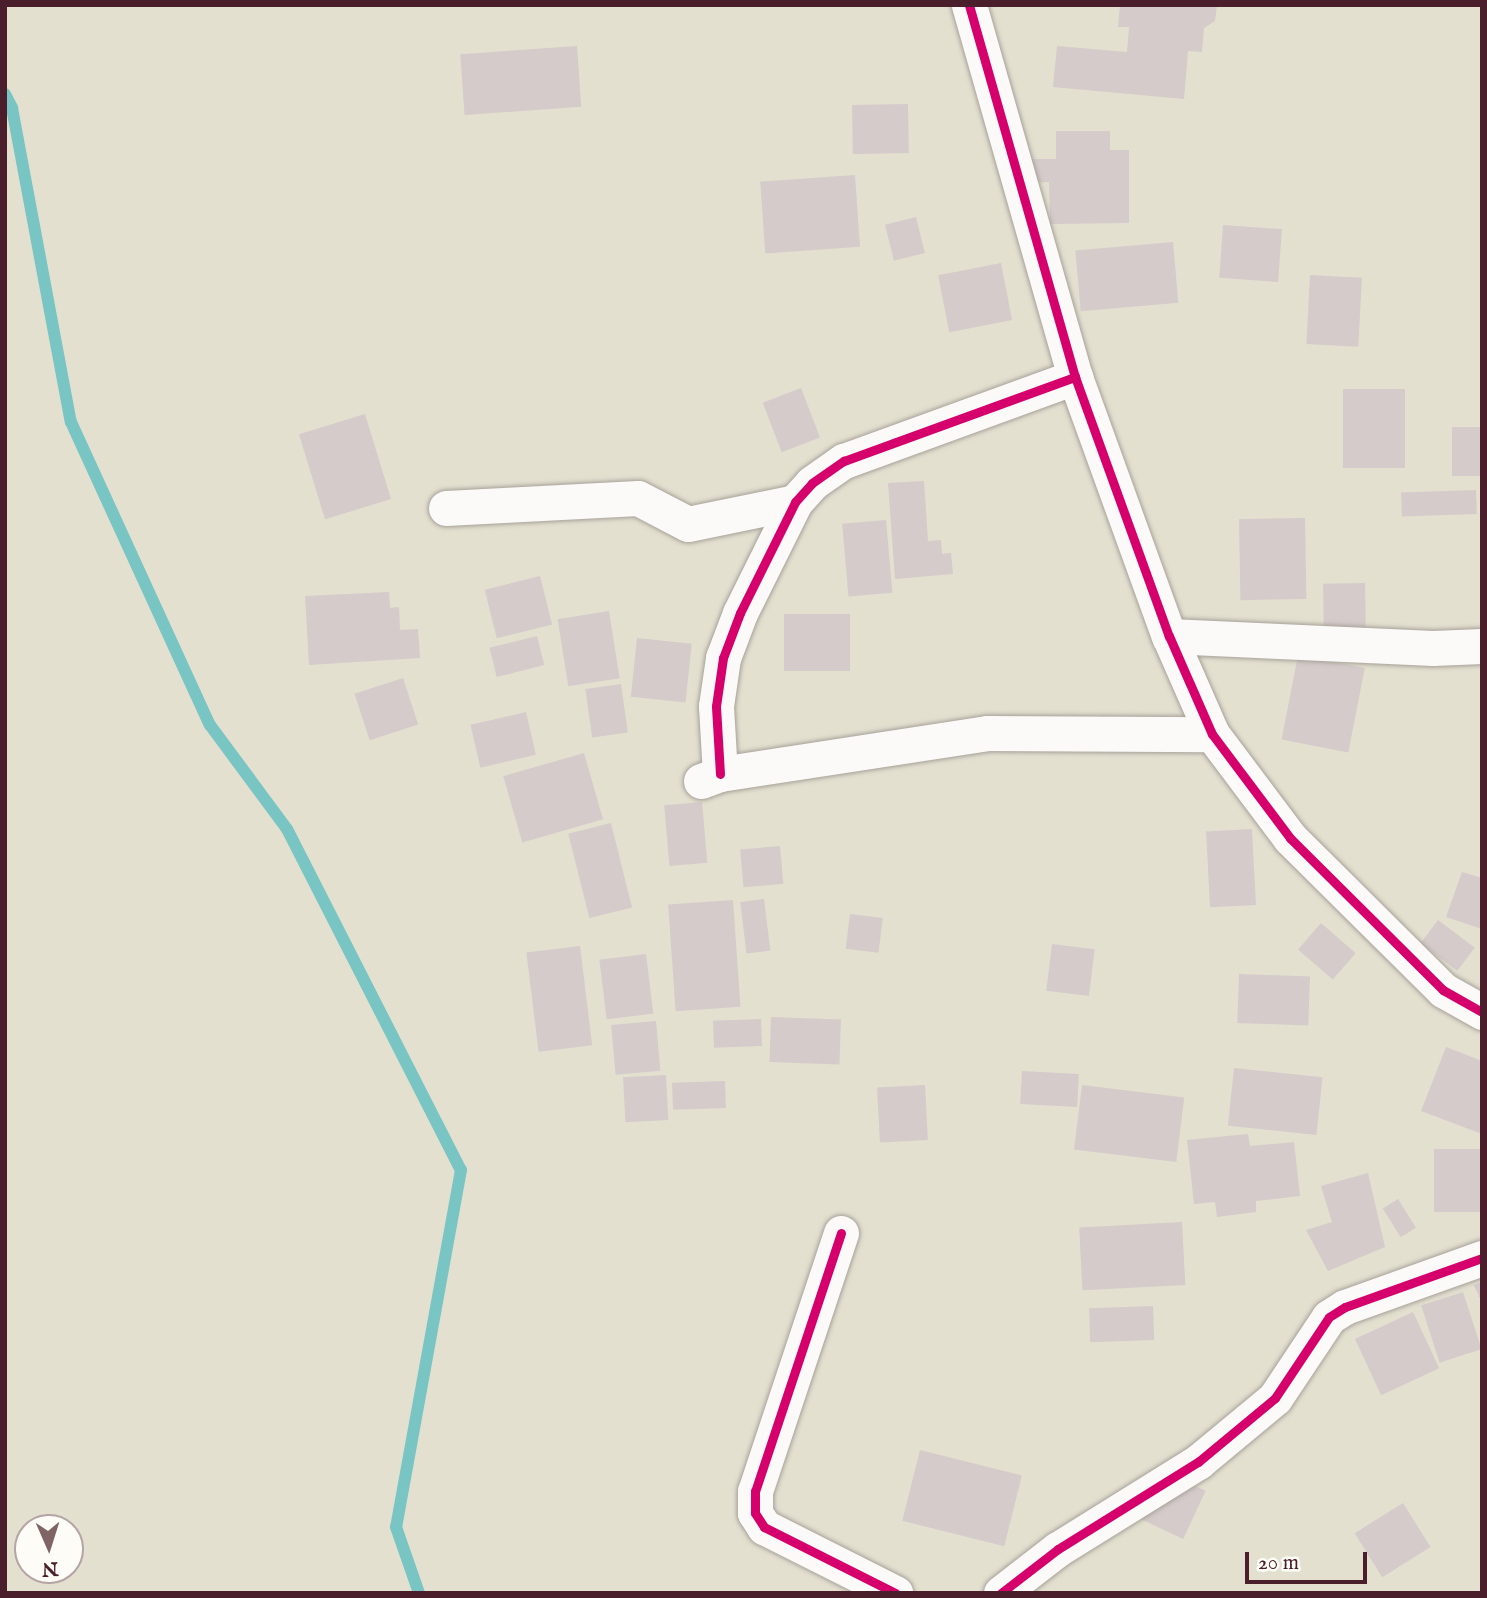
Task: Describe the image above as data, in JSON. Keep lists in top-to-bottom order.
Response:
{
  "scale_bar": "20 m",
  "north": "bottom"
}
